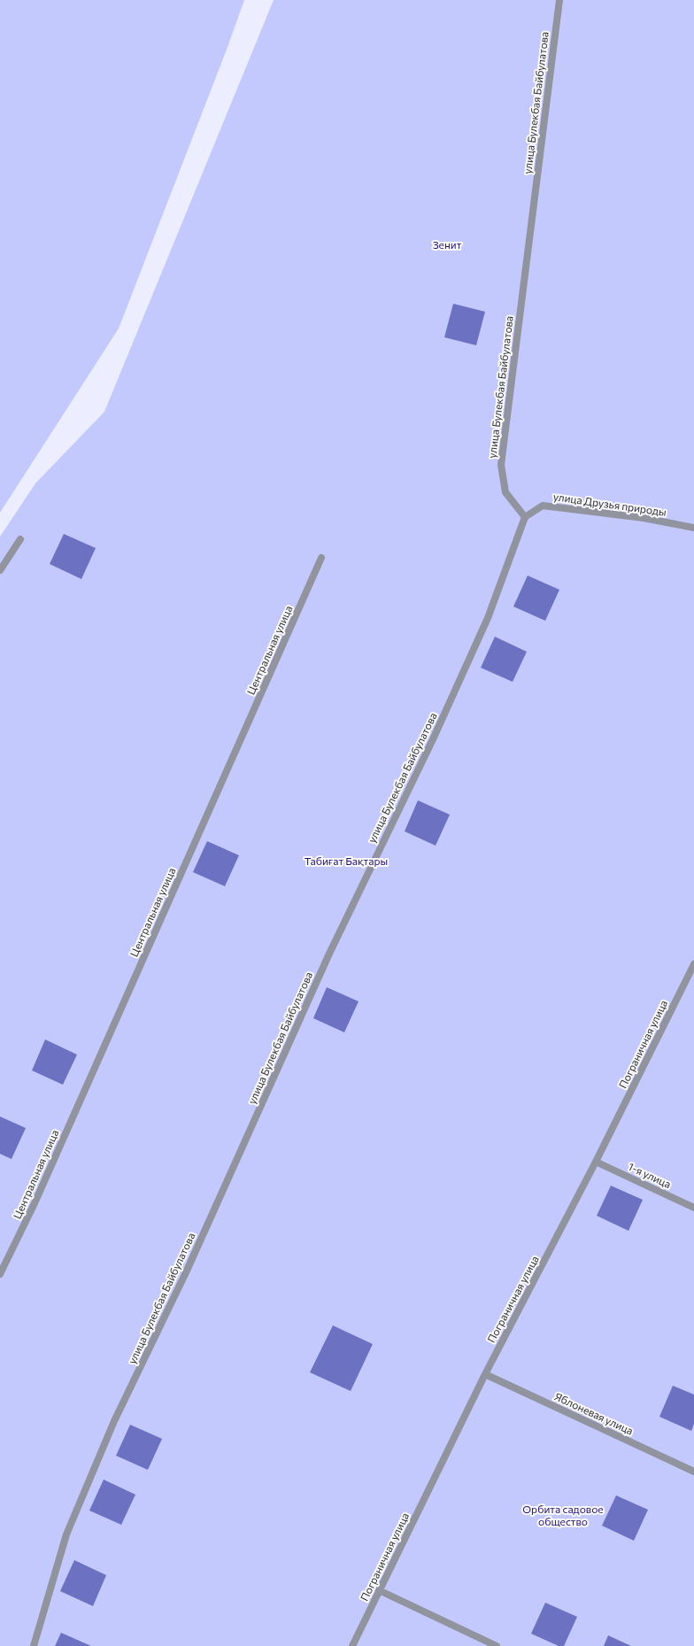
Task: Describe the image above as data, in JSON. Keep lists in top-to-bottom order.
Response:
{
  "streets": {
    "street": [
      "улица Булекбая Байбулатова",
      "улица Друзья природы",
      "Центральная улица",
      "Пограничная улица",
      "1-я улица",
      "Яблоневая улица"
    ]
  },
  "crossings": [
    ["улица Булекбая Байбулатова", "улица Друзья природы"],
    ["Пограничная улица", "1-я улица"],
    ["Пограничная улица", "Яблоневая улица"]
  ],
  "parks": ["Зенит", "Табиғат Бақтары", "Орбита садовое общество"]
}
